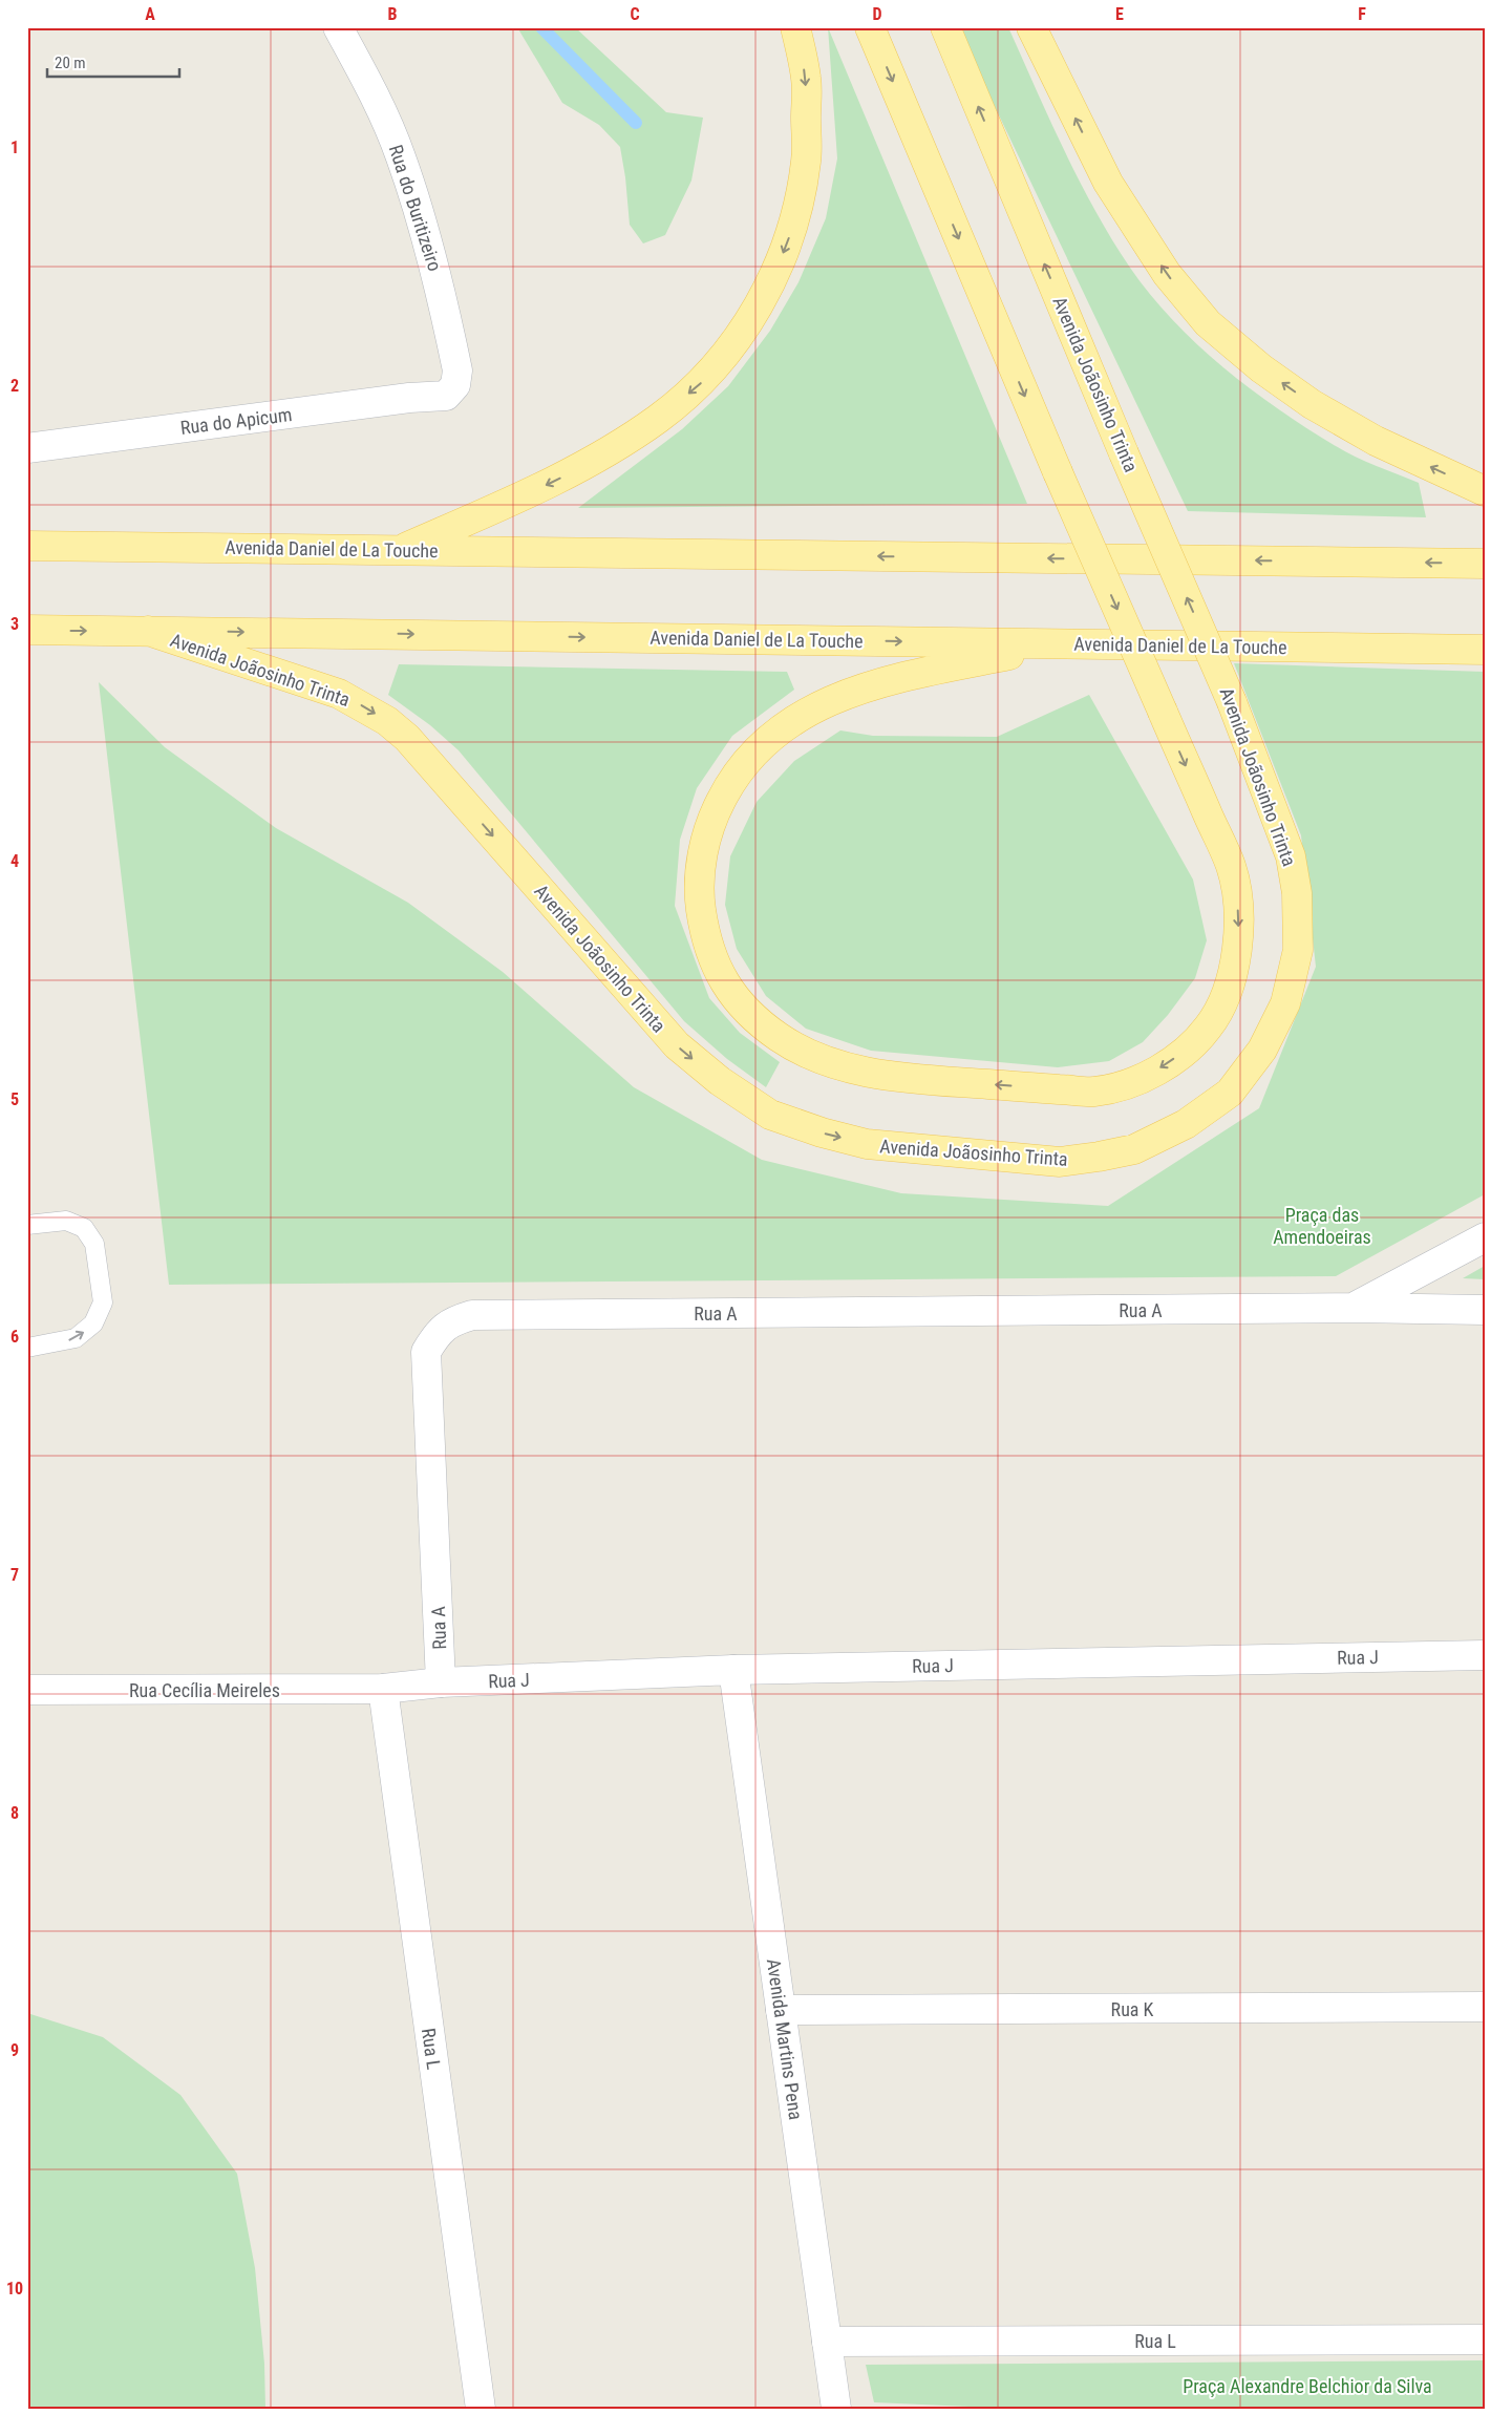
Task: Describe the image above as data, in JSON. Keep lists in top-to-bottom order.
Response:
{
  "streets": {
    "main road": ["Avenida Joãosinho Trinta", "Avenida Daniel de La Touche"],
    "street": [
      "Rua do Buritizeiro",
      "Rua do Apicum",
      "Rua A",
      "Rua J",
      "Rua Cecília Meireles",
      "Rua K",
      "Avenida Martins Pena",
      "Rua L"
    ]
  },
  "crossings": [
    ["Rua do Buritizeiro", "Rua do Apicum"],
    ["Avenida Joãosinho Trinta", "Avenida Daniel de La Touche"],
    ["Rua A", "Rua J"],
    ["Rua J", "Rua Cecília Meireles"],
    ["Rua J", "Avenida Martins Pena"],
    ["Rua J", "Rua L"],
    ["Rua Cecília Meireles", "Rua L"],
    ["Rua K", "Avenida Martins Pena"],
    ["Avenida Martins Pena", "Rua L"]
  ],
  "parks": ["Praça das Amendoeiras", "Praça Alexandre Belchior da Silva"],
  "scale_bar": "20 m",
  "grid": {
    "columns": [
      "A",
      "B",
      "C",
      "D",
      "E",
      "F"
    ],
    "rows": [
      "1",
      "2",
      "3",
      "4",
      "5",
      "6",
      "7",
      "8",
      "9",
      "10"
    ]
  }
}
